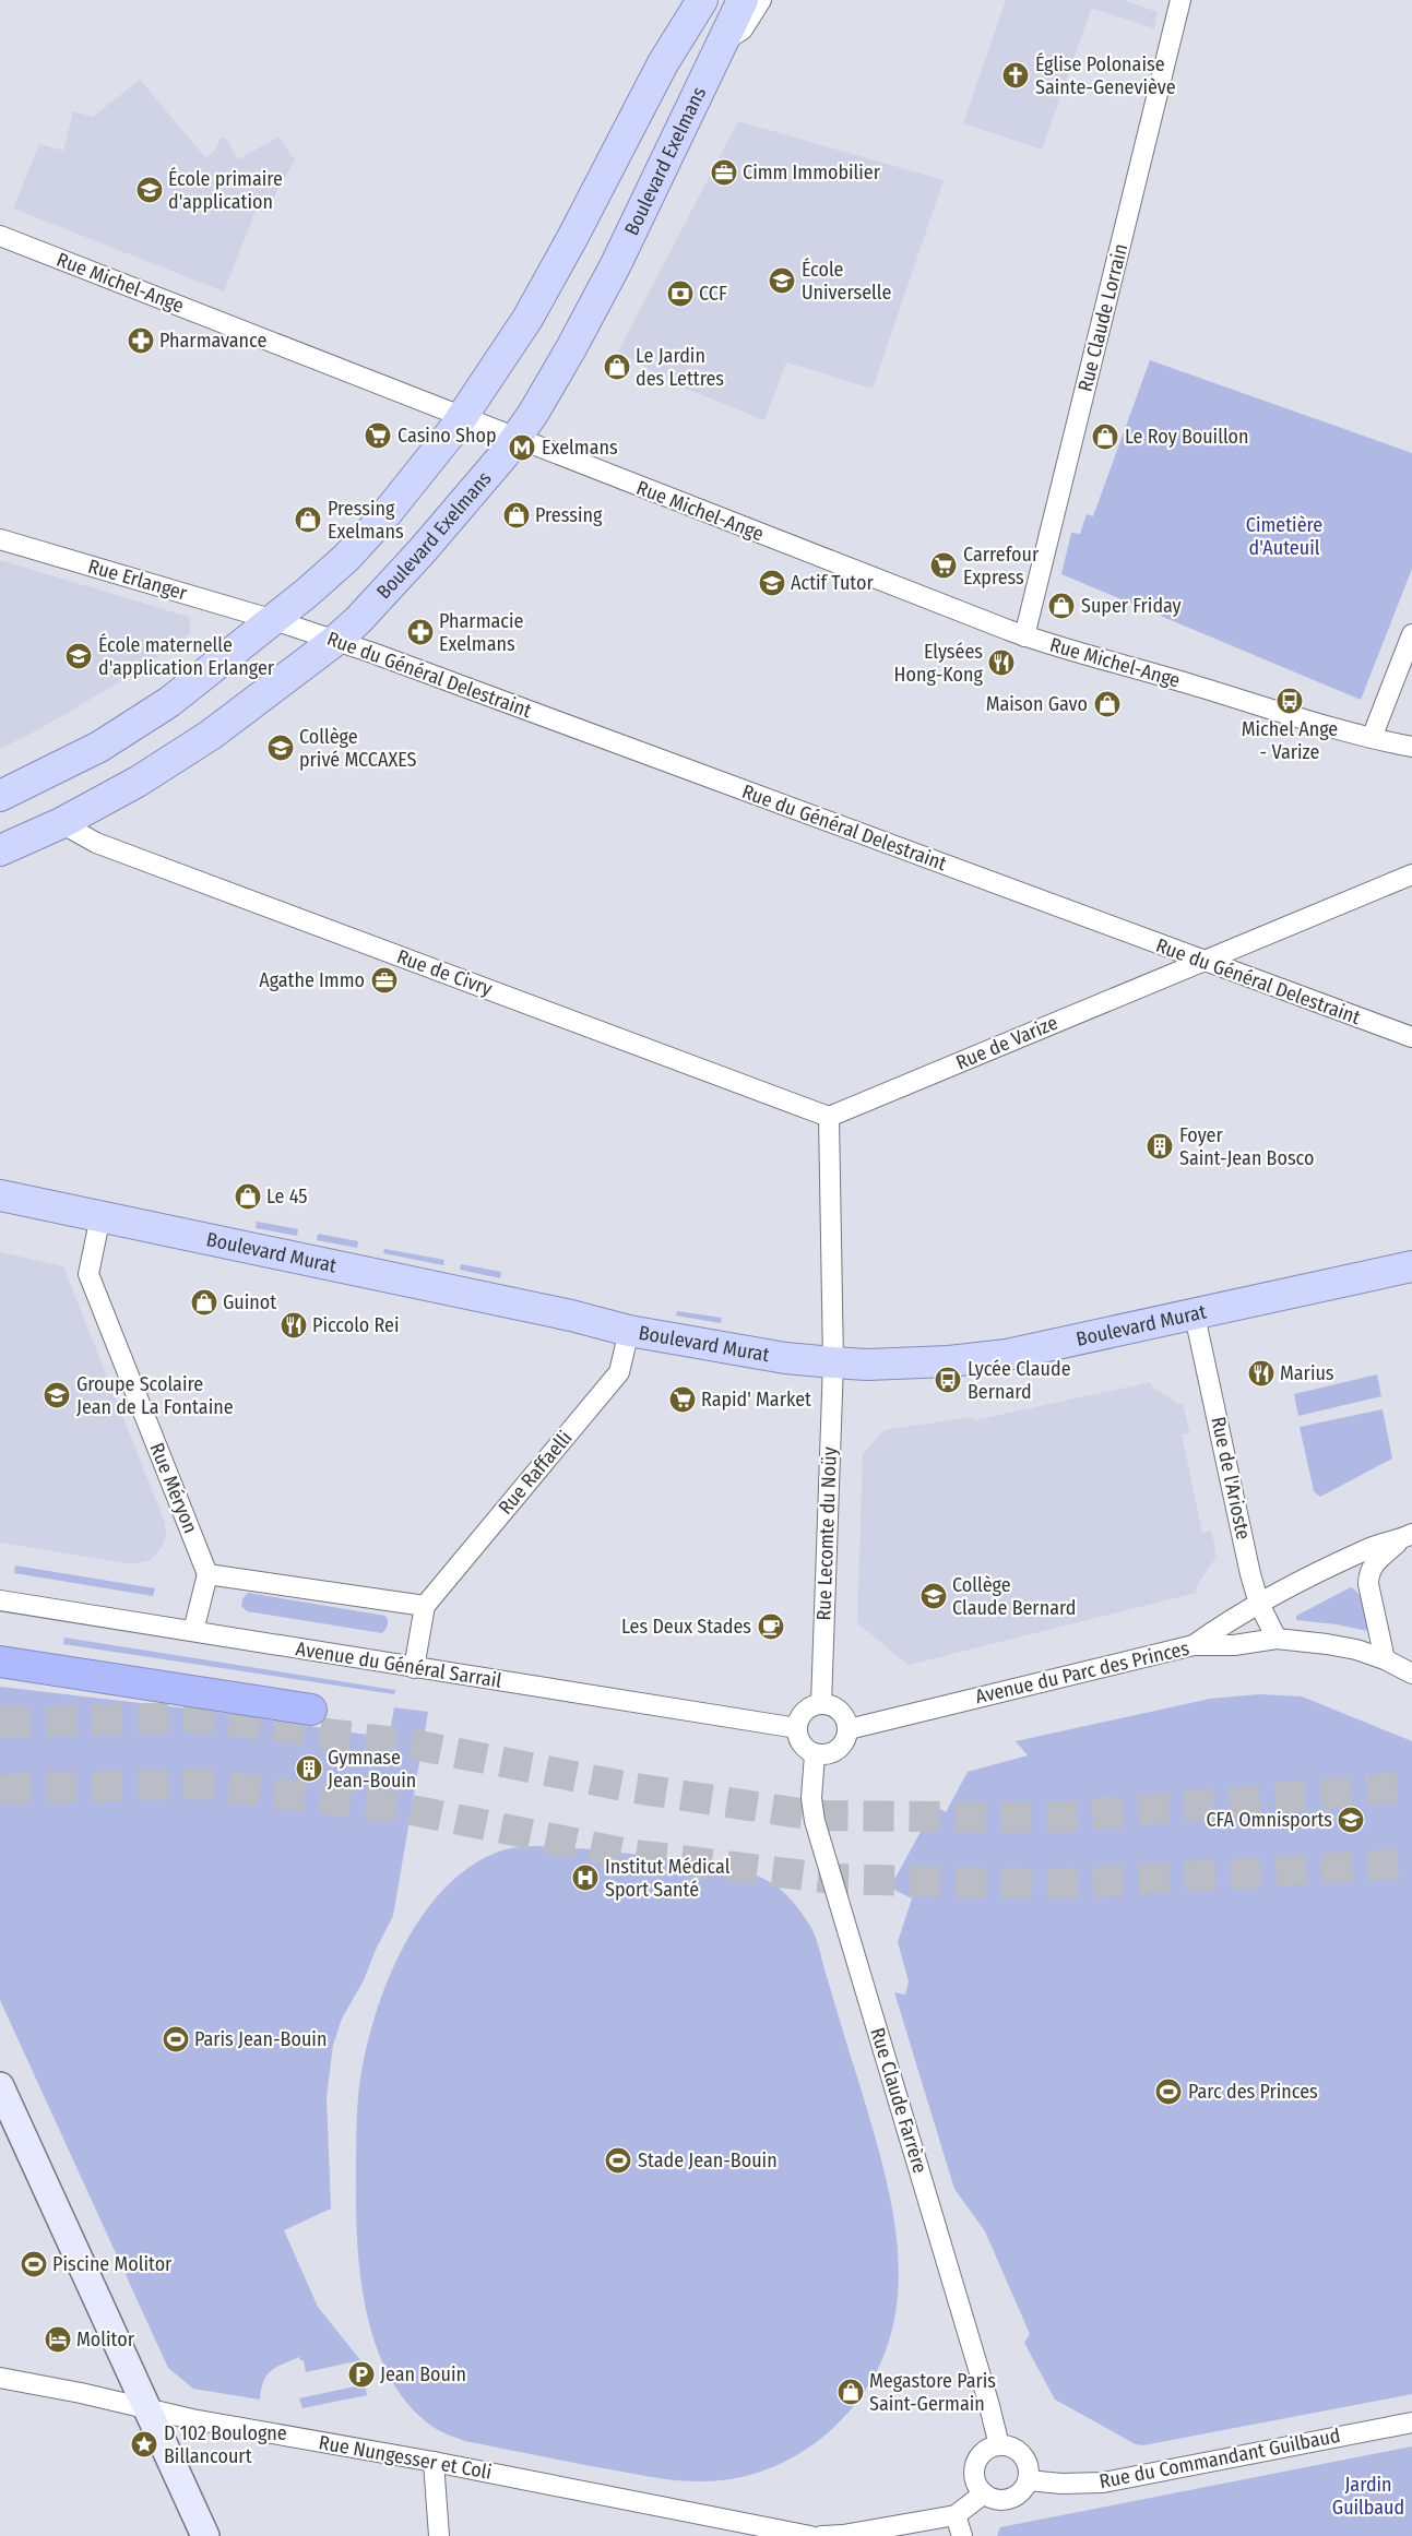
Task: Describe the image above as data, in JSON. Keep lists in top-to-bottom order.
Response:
{
  "streets": {
    "main road": ["Boulevard Exelmans", "Boulevard Murat"],
    "street": [
      "Rue Michel-Ange",
      "Rue Claude Lorrain",
      "Rue Erlanger",
      "Rue du Général Delestraint",
      "Rue de Civry",
      "Rue de Varize",
      "Rue Raffaelli",
      "Rue de l'Arioste",
      "Rue Méryon",
      "Rue Lecomte du Noüy",
      "Avenue du Général Sarrail",
      "Avenue du Parc des Princes",
      "Rue Claude Farrère",
      "Rue Nungesser et Coli",
      "Rue du Commandant Guilbaud"
    ]
  },
  "crossings": [
    ["Boulevard Exelmans", "Rue Michel-Ange"],
    ["Boulevard Exelmans", "Rue du Général Delestraint"],
    ["Boulevard Exelmans", "Rue de Civry"],
    ["Rue Michel-Ange", "Rue Claude Lorrain"],
    ["Rue Erlanger", "Rue du Général Delestraint"],
    ["Rue du Général Delestraint", "Rue de Varize"],
    ["Rue de Civry", "Rue de Varize"],
    ["Boulevard Murat", "Rue Raffaelli"],
    ["Boulevard Murat", "Rue de l'Arioste"],
    ["Boulevard Murat", "Rue Méryon"],
    ["Boulevard Murat", "Rue Lecomte du Noüy"],
    ["Rue de l'Arioste", "Avenue du Parc des Princes"],
    ["Rue Lecomte du Noüy", "Avenue du Général Sarrail"],
    ["Rue Lecomte du Noüy", "Avenue du Parc des Princes"],
    ["Rue Lecomte du Noüy", "Rue Claude Farrère"],
    ["Avenue du Général Sarrail", "Avenue du Parc des Princes"],
    ["Avenue du Général Sarrail", "Rue Claude Farrère"],
    ["Avenue du Parc des Princes", "Rue Claude Farrère"],
    ["Rue Claude Farrère", "Rue du Commandant Guilbaud"]
  ],
  "parks": ["Cimetière d'Auteuil", "Jardin Guilbaud"],
  "places": {
    "church": ["Église Polonaise Sainte-Geneviève"],
    "office": ["Cimm Immobilier", "Agathe Immo"],
    "school or university": [
      "École primaire d'application",
      "École Universelle",
      "Actif Tutor",
      "École maternelle d'application Erlanger",
      "Collège privé MCCAXES",
      "Groupe Scolaire Jean de La Fontaine",
      "Collège Claude Bernard",
      "CFA Omnisports"
    ],
    "bank": ["CCF"],
    "pharmacy": ["Pharmavance", "Pharmacie Exelmans"],
    "shop": [
      "Le Jardin des Lettres",
      "Le Roy Bouillon",
      "Pressing",
      "Pressing Exelmans",
      "Super Friday",
      "Maison Gavo",
      "Le 45",
      "Guinot",
      "Megastore Paris Saint-Germain"
    ],
    "supermarket": ["Casino Shop", "Carrefour Express", "Rapid' Market"],
    "metro station": ["Exelmans"],
    "restaurant": ["Elysées Hong-Kong", "Piccolo Rei", "Marius"],
    "bus stop": ["Michel Ange - Varize", "Lycée Claude Bernard"],
    "building": ["Foyer Saint-Jean Bosco", "Gymnase Jean-Bouin"],
    "cafe": ["Les Deux Stades"],
    "hospital": ["Institut Médical Sport Santé"],
    "sports": [
      "Paris Jean-Bouin",
      "Parc des Princes",
      "Stade Jean-Bouin",
      "Piscine Molitor"
    ],
    "hotel": ["Molitor"],
    "parking": ["Jean Bouin"],
    "place": ["D 102 Boulogne Billancourt"]
  }
}
